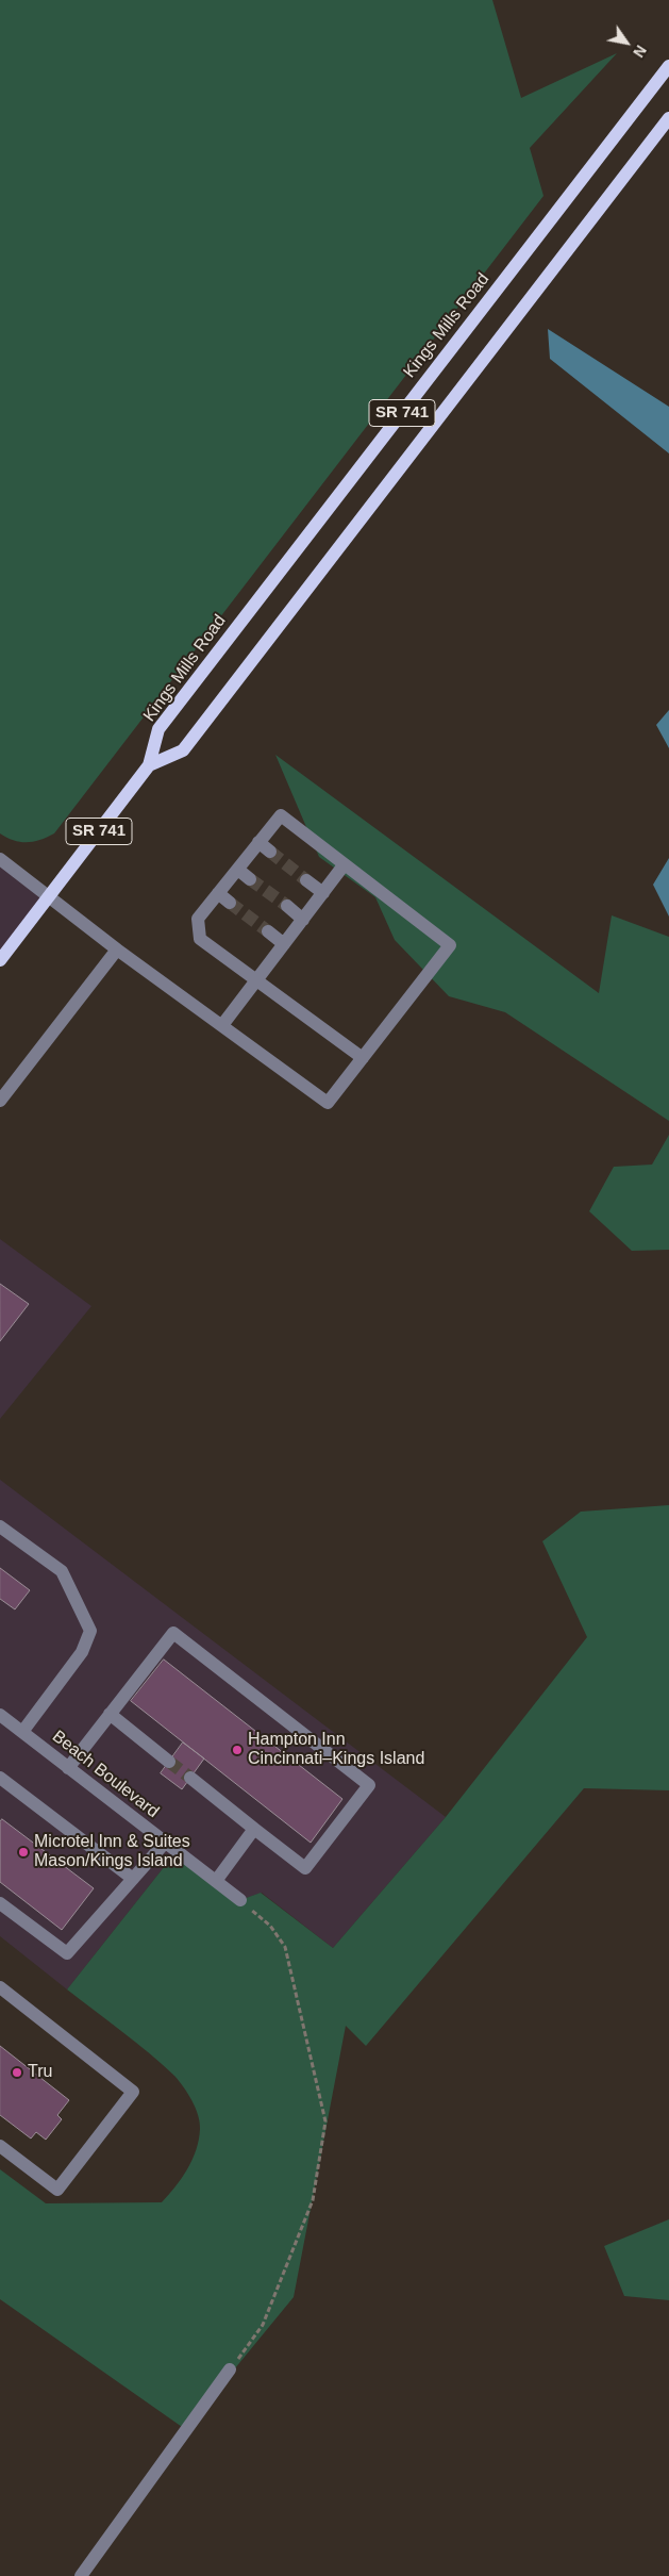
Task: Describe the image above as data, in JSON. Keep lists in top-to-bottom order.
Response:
{
  "streets": {
    "main road": ["Kings Mills Road", "SR 741"],
    "street": ["Beach Boulevard"]
  },
  "places": ["Hampton Inn Cincinnati–Kings Island", "Microtel Inn & Suites Mason/Kings Island", "Tru"],
  "north": "bottom right"
}
